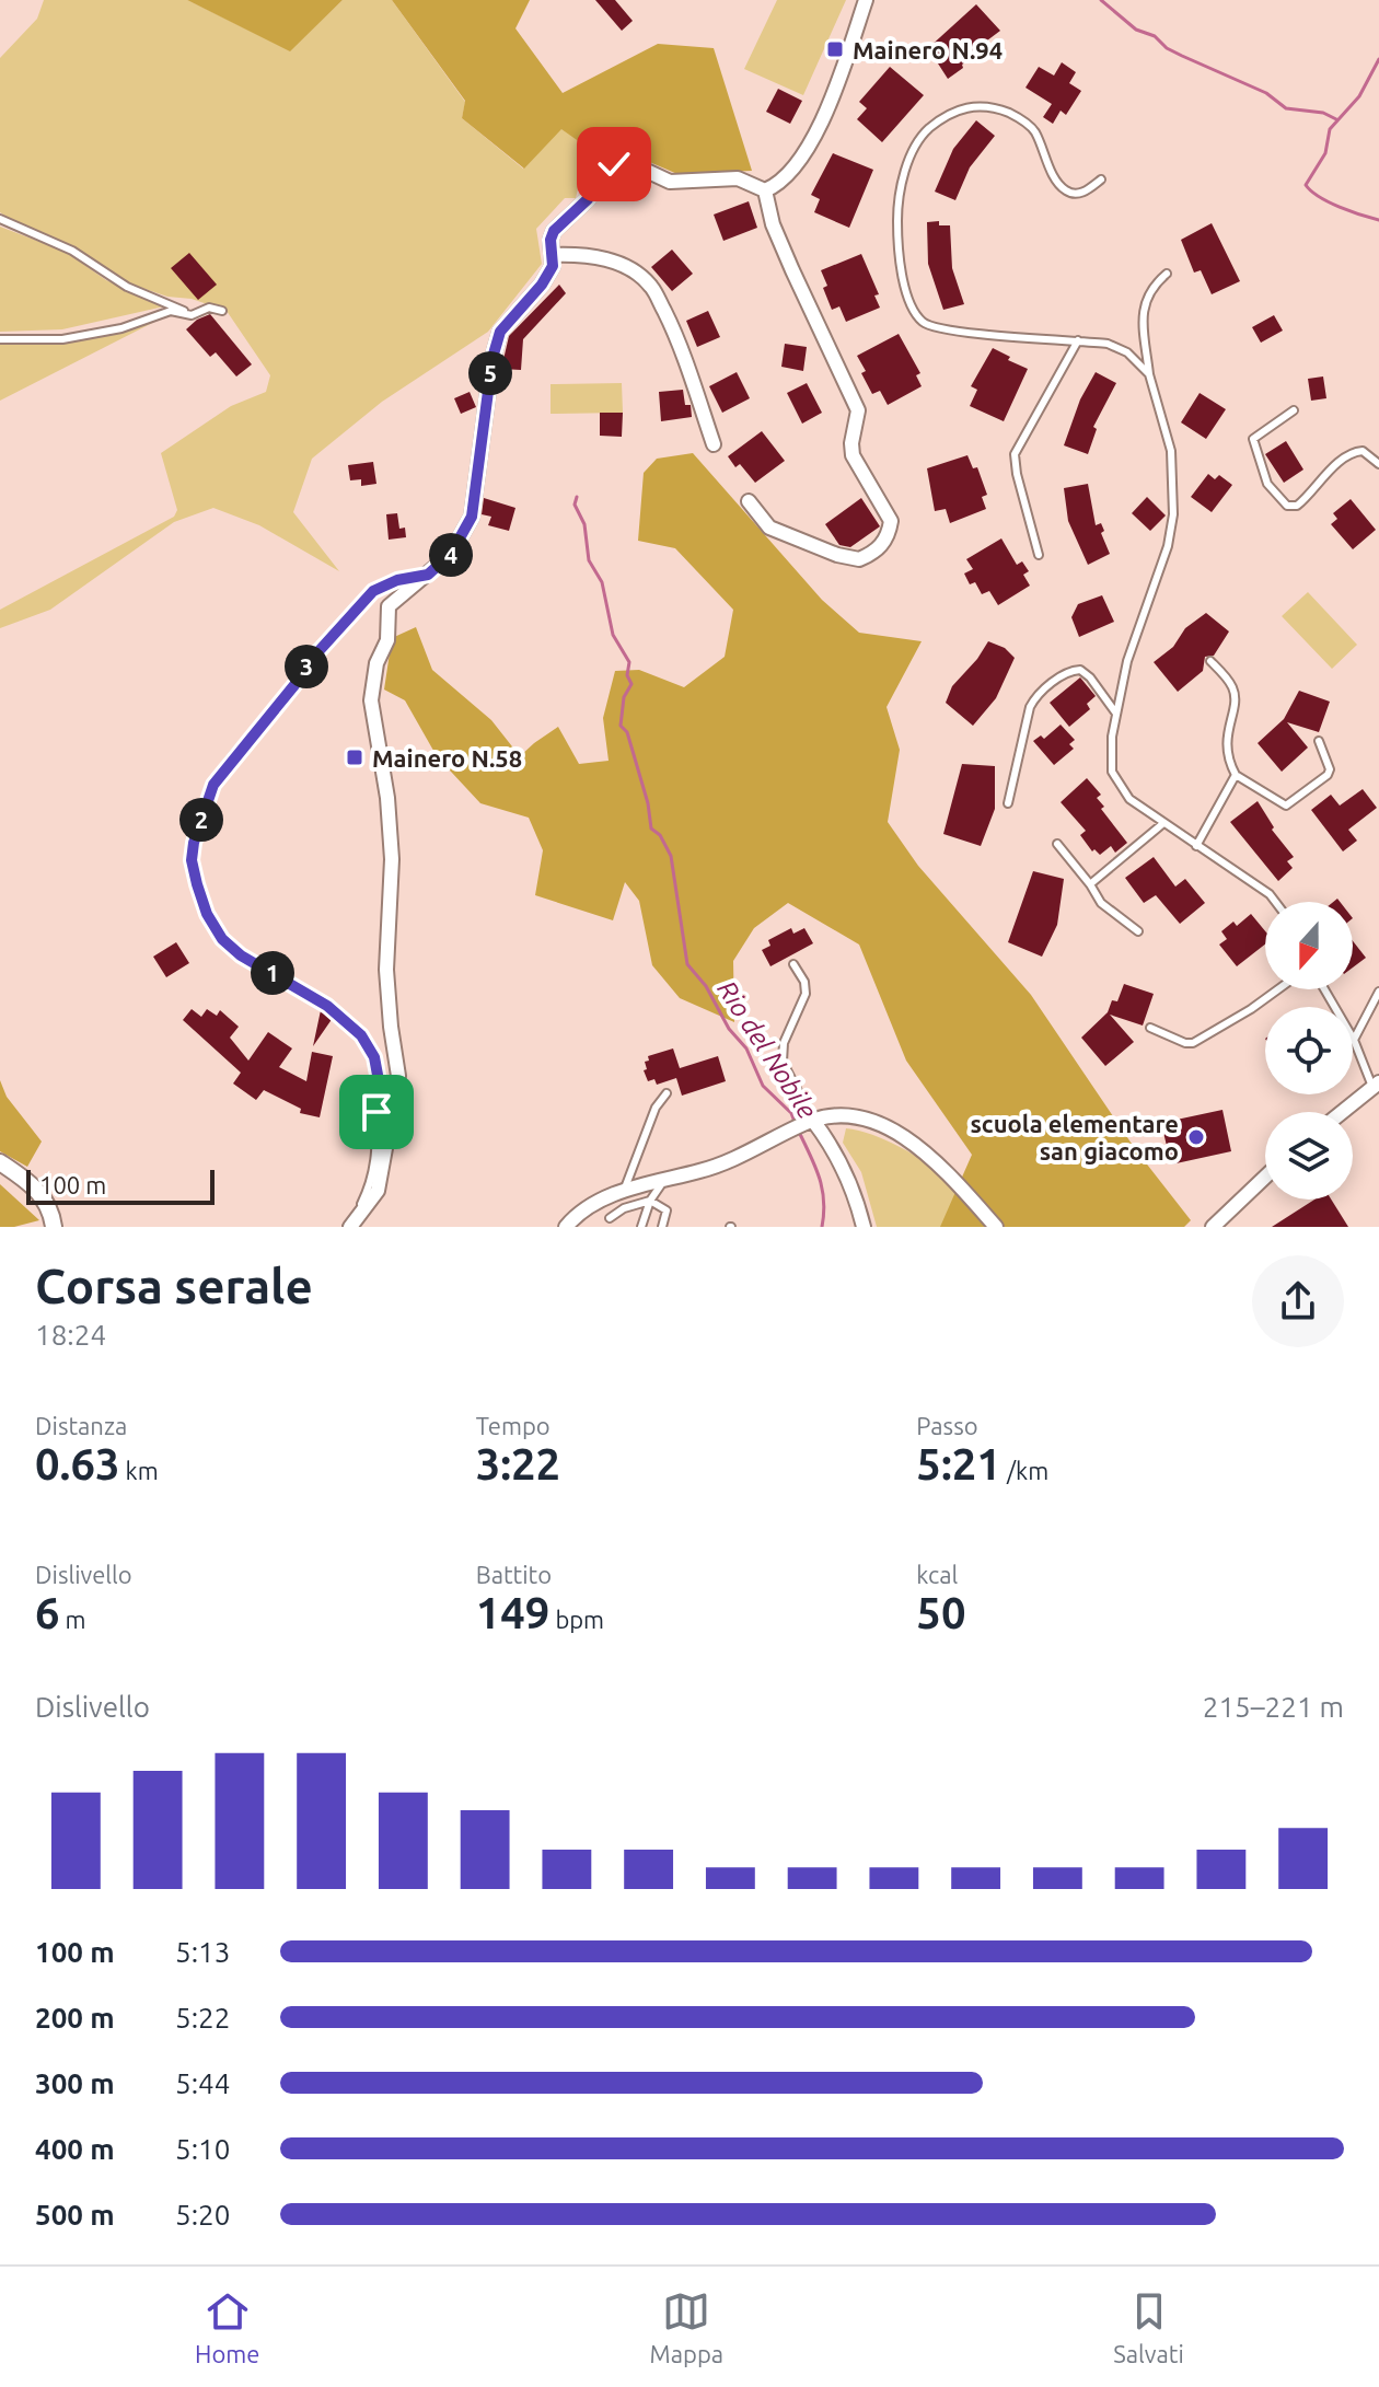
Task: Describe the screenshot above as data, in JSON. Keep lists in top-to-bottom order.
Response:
{
  "water": ["Rio del Nobile"],
  "places": {
    "transit": ["Mainero N.94", "Mainero N.58"],
    "other": ["scuola elementare san giacomo"]
  },
  "scale_bar": "100 m",
  "north": "bottom",
  "page": {
    "pins": [
      "5",
      "4",
      "3",
      "2",
      "1"
    ],
    "scale": "100 m",
    "heading": ["Corsa serale", "18:24"],
    "stats": [
      ["Distanza", "0.63 km"],
      ["Tempo", "3:22"],
      ["Passo", "5:21 /km"],
      ["Dislivello", "6 m"],
      ["Battito", "149 bpm"],
      ["kcal", "50"]
    ],
    "chart": ["Dislivello", "215–221 m"],
    "list": [
      {
        "name": "100 m",
        "note": "5:13"
      },
      {
        "name": "200 m",
        "note": "5:22"
      },
      {
        "name": "300 m",
        "note": "5:44"
      },
      {
        "name": "400 m",
        "note": "5:10"
      },
      {
        "name": "500 m",
        "note": "5:20"
      }
    ],
    "tabs": ["Home", "Mappa", "Salvati"]
  }
}
